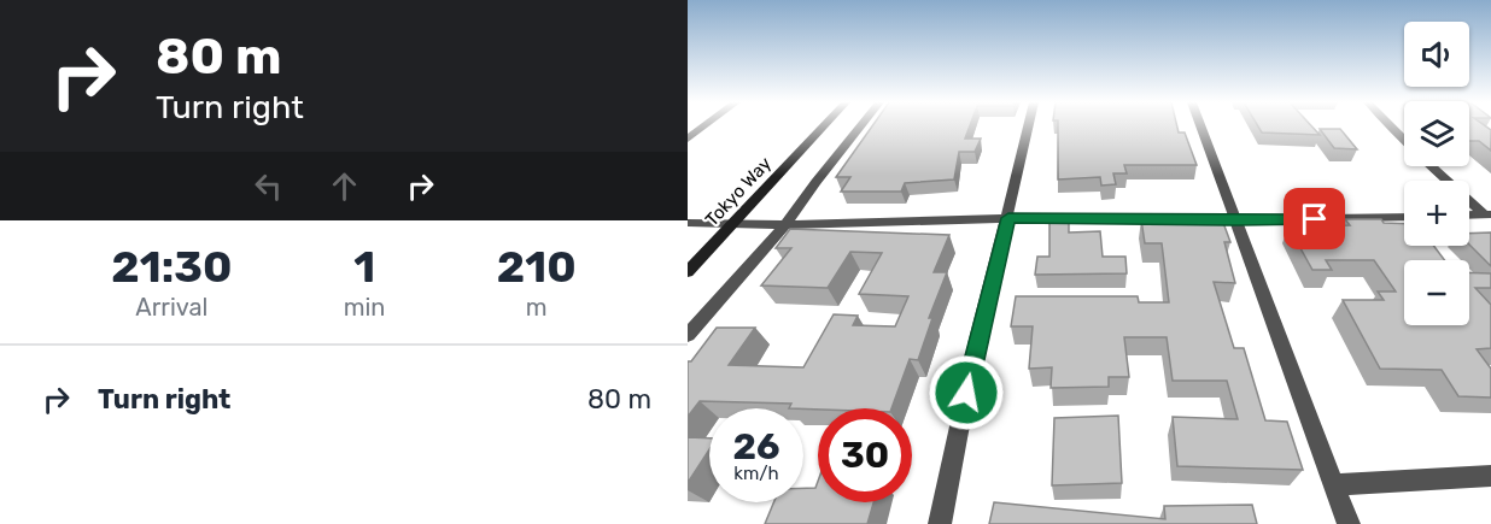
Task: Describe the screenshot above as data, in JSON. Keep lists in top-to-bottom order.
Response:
{
  "streets": {
    "main road": ["Tokyo Way"]
  },
  "page": {
    "turn": ["80 m", "Turn right"],
    "map_buttons": ["+", "−"],
    "eta": [
      "21:30",
      "Arrival",
      "1",
      "min",
      "210",
      "m"
    ],
    "list": [
      {
        "name": "Turn right",
        "value": "80 m"
      }
    ],
    "speed": "26 km/h",
    "limit": "30"
  }
}
